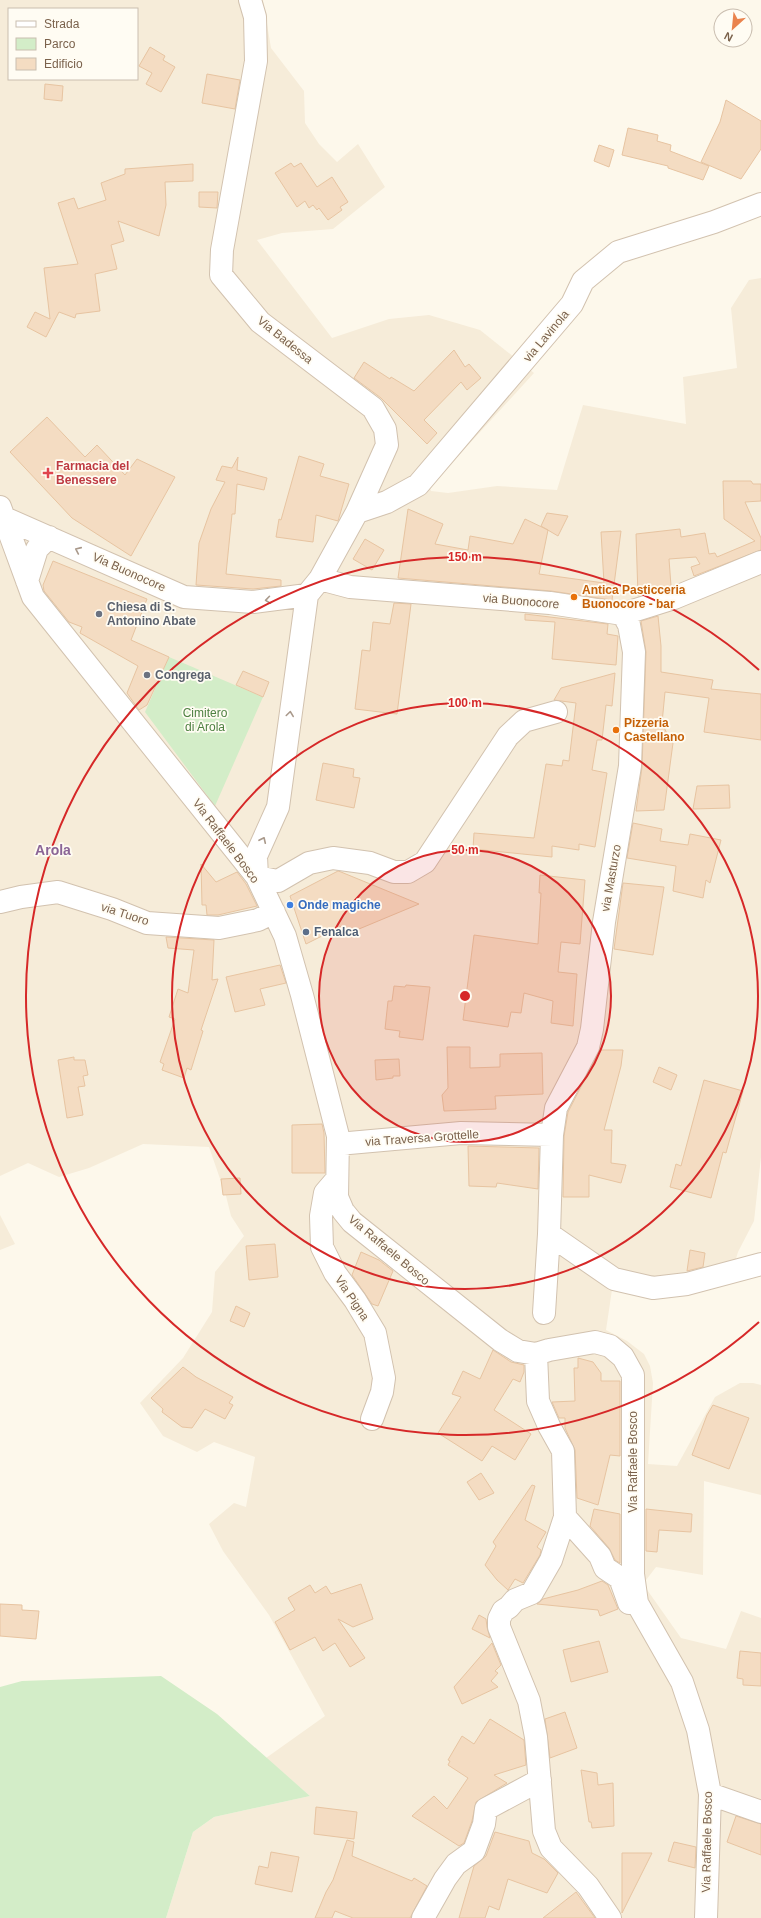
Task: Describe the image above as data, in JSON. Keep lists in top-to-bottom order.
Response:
{
  "streets": {
    "street": [
      "via Lavinola",
      "Via Badessa",
      "Via Buonocore",
      "via Buonocore",
      "Via Raffaele Bosco",
      "via Masturzo",
      "via Tuoro",
      "via Traversa Grottelle",
      "Via Pigna"
    ]
  },
  "crossings": [
    ["via Lavinola", "Via Badessa"],
    ["Via Badessa", "Via Buonocore"],
    ["Via Badessa", "via Buonocore"],
    ["Via Buonocore", "via Buonocore"],
    ["Via Buonocore", "Via Raffaele Bosco"],
    ["via Buonocore", "via Masturzo"],
    ["Via Raffaele Bosco", "via Tuoro"],
    ["Via Raffaele Bosco", "via Traversa Grottelle"],
    ["Via Raffaele Bosco", "Via Pigna"],
    ["via Masturzo", "via Traversa Grottelle"]
  ],
  "one_way": ["Via Buonocore"],
  "districts": ["Arola"],
  "parks": ["Cimitero di Arola"],
  "places": {
    "health": ["Farmacia del Benessere"],
    "other": [
      "Antica Pasticceria Buonocore - bar",
      "Chiesa di S. Antonino Abate",
      "Congrega",
      "Pizzeria Castellano",
      "Onde magiche",
      "Fenalca"
    ]
  },
  "legend": ["Strada", "Parco", "Edificio"],
  "north": "bottom left",
  "rings": ["150 m", "100 m", "50 m"]
}
